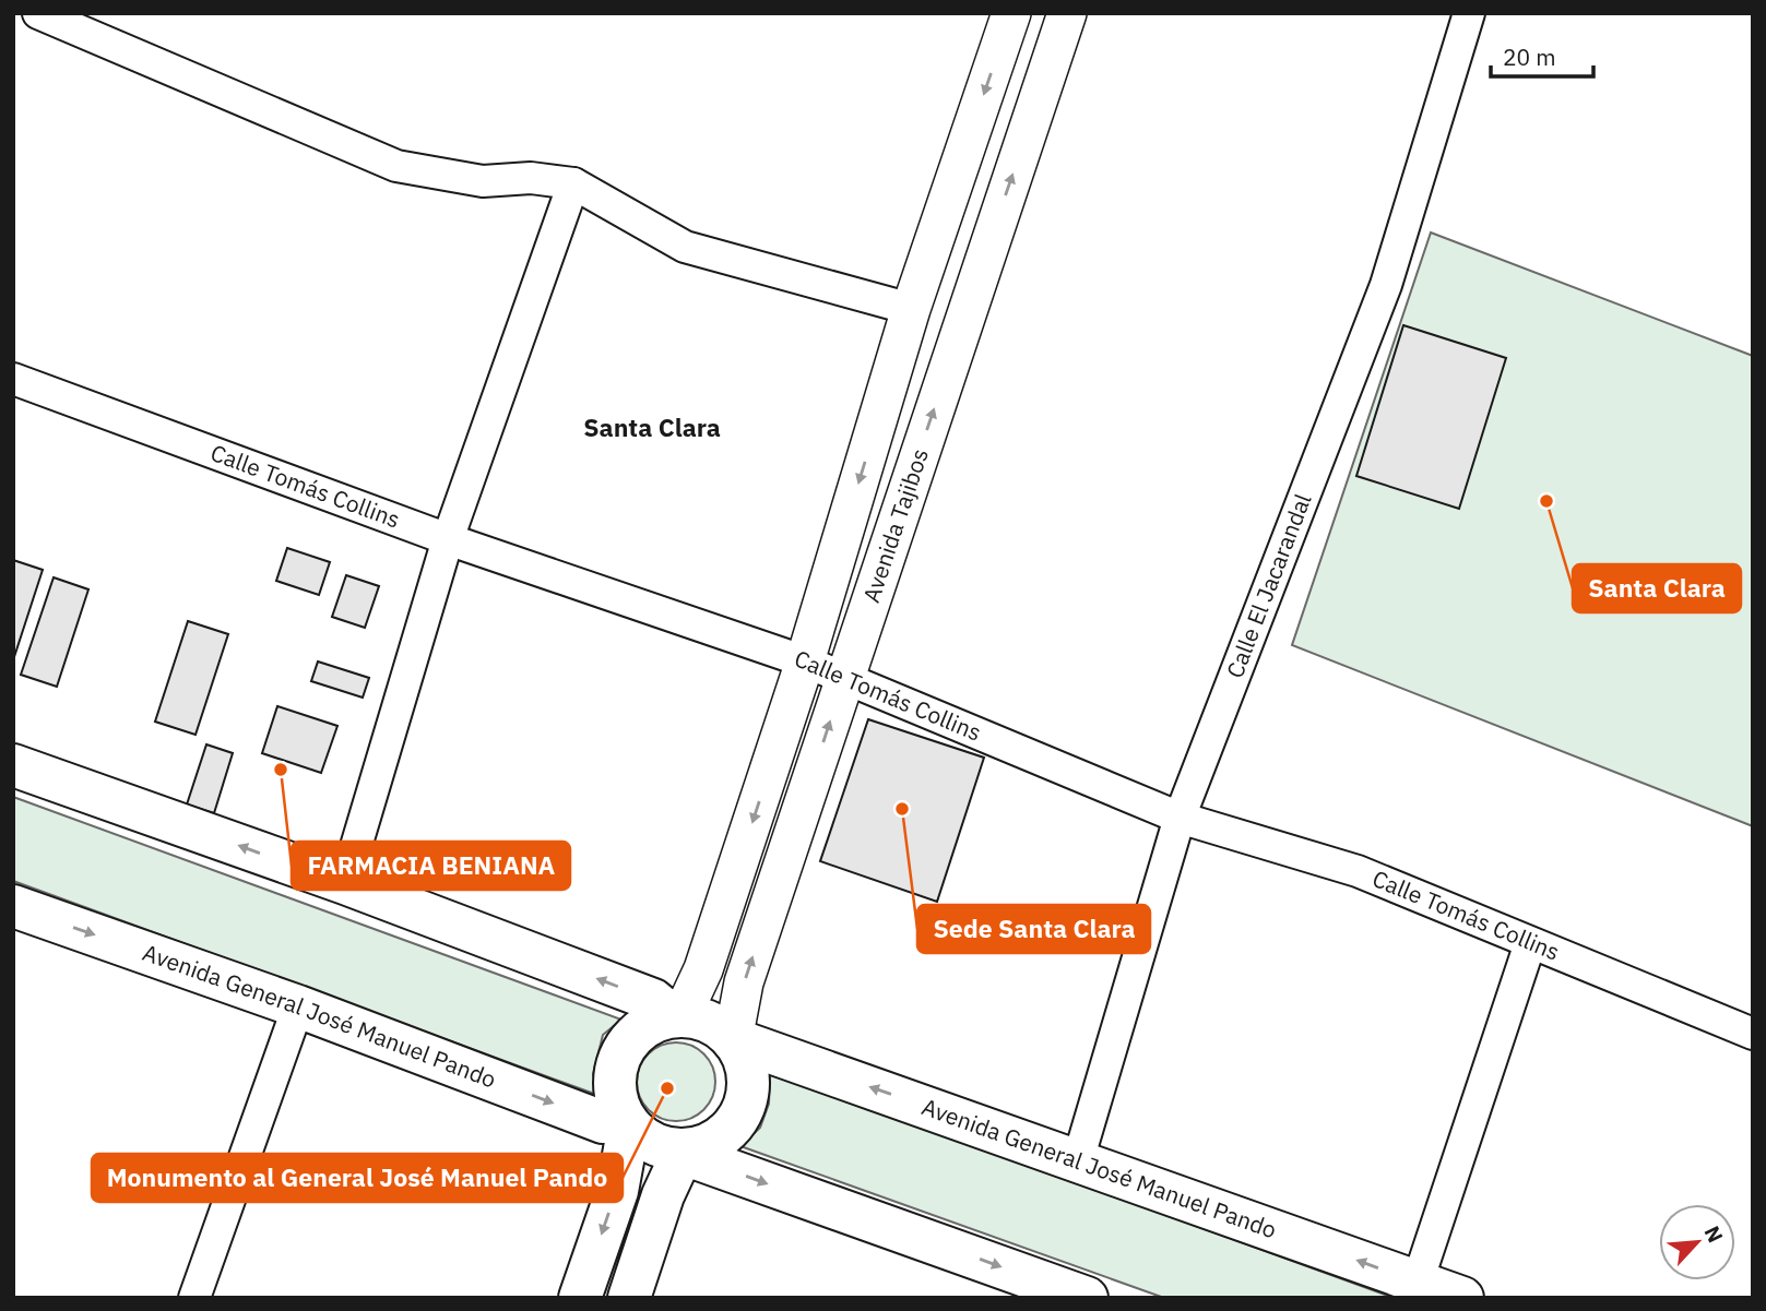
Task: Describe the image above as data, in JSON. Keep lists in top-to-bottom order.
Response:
{
  "streets": {
    "main road": ["Avenida General José Manuel Pando"],
    "street": ["Calle Tomás Collins", "Avenida Tajibos", "Calle El Jacarandal"]
  },
  "crossings": [
    ["Calle Tomás Collins", "Avenida Tajibos"],
    ["Calle Tomás Collins", "Calle El Jacarandal"],
    ["Avenida Tajibos", "Avenida General José Manuel Pando"],
    ["Calle El Jacarandal", "Avenida General José Manuel Pando"]
  ],
  "districts": ["Santa Clara"],
  "places": [
    "Santa Clara",
    "FARMACIA BENIANA",
    "Sede Santa Clara",
    "Monumento al General José Manuel Pando"
  ],
  "scale_bar": "20 m",
  "north": "top right"
}
